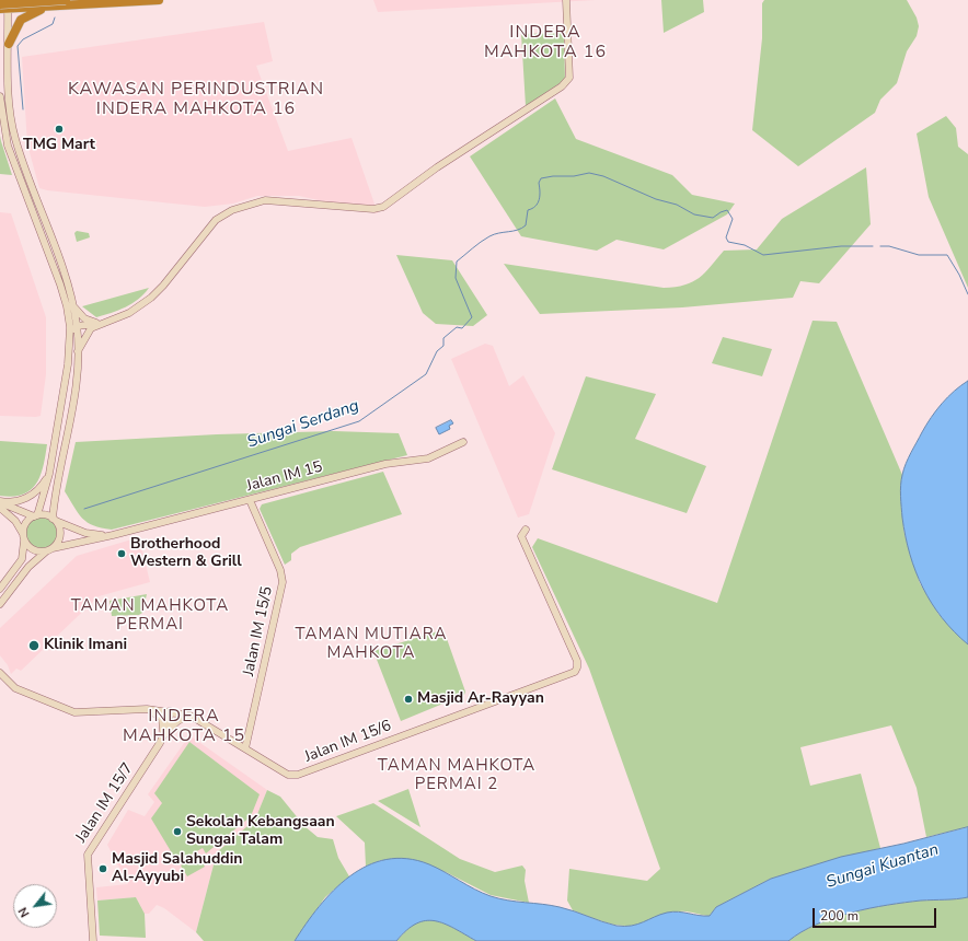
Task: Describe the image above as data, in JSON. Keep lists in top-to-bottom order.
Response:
{
  "streets": {
    "street": [
      "Jalan IM 15",
      "Jalan IM 15/5",
      "Jalan IM 15/6",
      "Jalan IM 15/7"
    ]
  },
  "crossings": [
    ["Jalan IM 15", "Jalan IM 15/5"],
    ["Jalan IM 15/5", "Jalan IM 15/6"],
    ["Jalan IM 15/6", "Jalan IM 15/7"]
  ],
  "districts": [
    "INDERA MAHKOTA 16",
    "KAWASAN PERINDUSTRIAN INDERA MAHKOTA 16",
    "TAMAN MAHKOTA PERMAI",
    "TAMAN MUTIARA MAHKOTA",
    "INDERA MAHKOTA 15",
    "TAMAN MAHKOTA PERMAI 2"
  ],
  "water": ["Sungai Serdang", "Sungai Kuantan"],
  "places": [
    "TMG Mart",
    "Brotherhood Western & Grill",
    "Klinik Imani",
    "Masjid Ar-Rayyan",
    "Sekolah Kebangsaan Sungai Talam",
    "Masjid Salahuddin Al-Ayyubi"
  ],
  "scale_bar": "200 m",
  "north": "bottom left"
}
